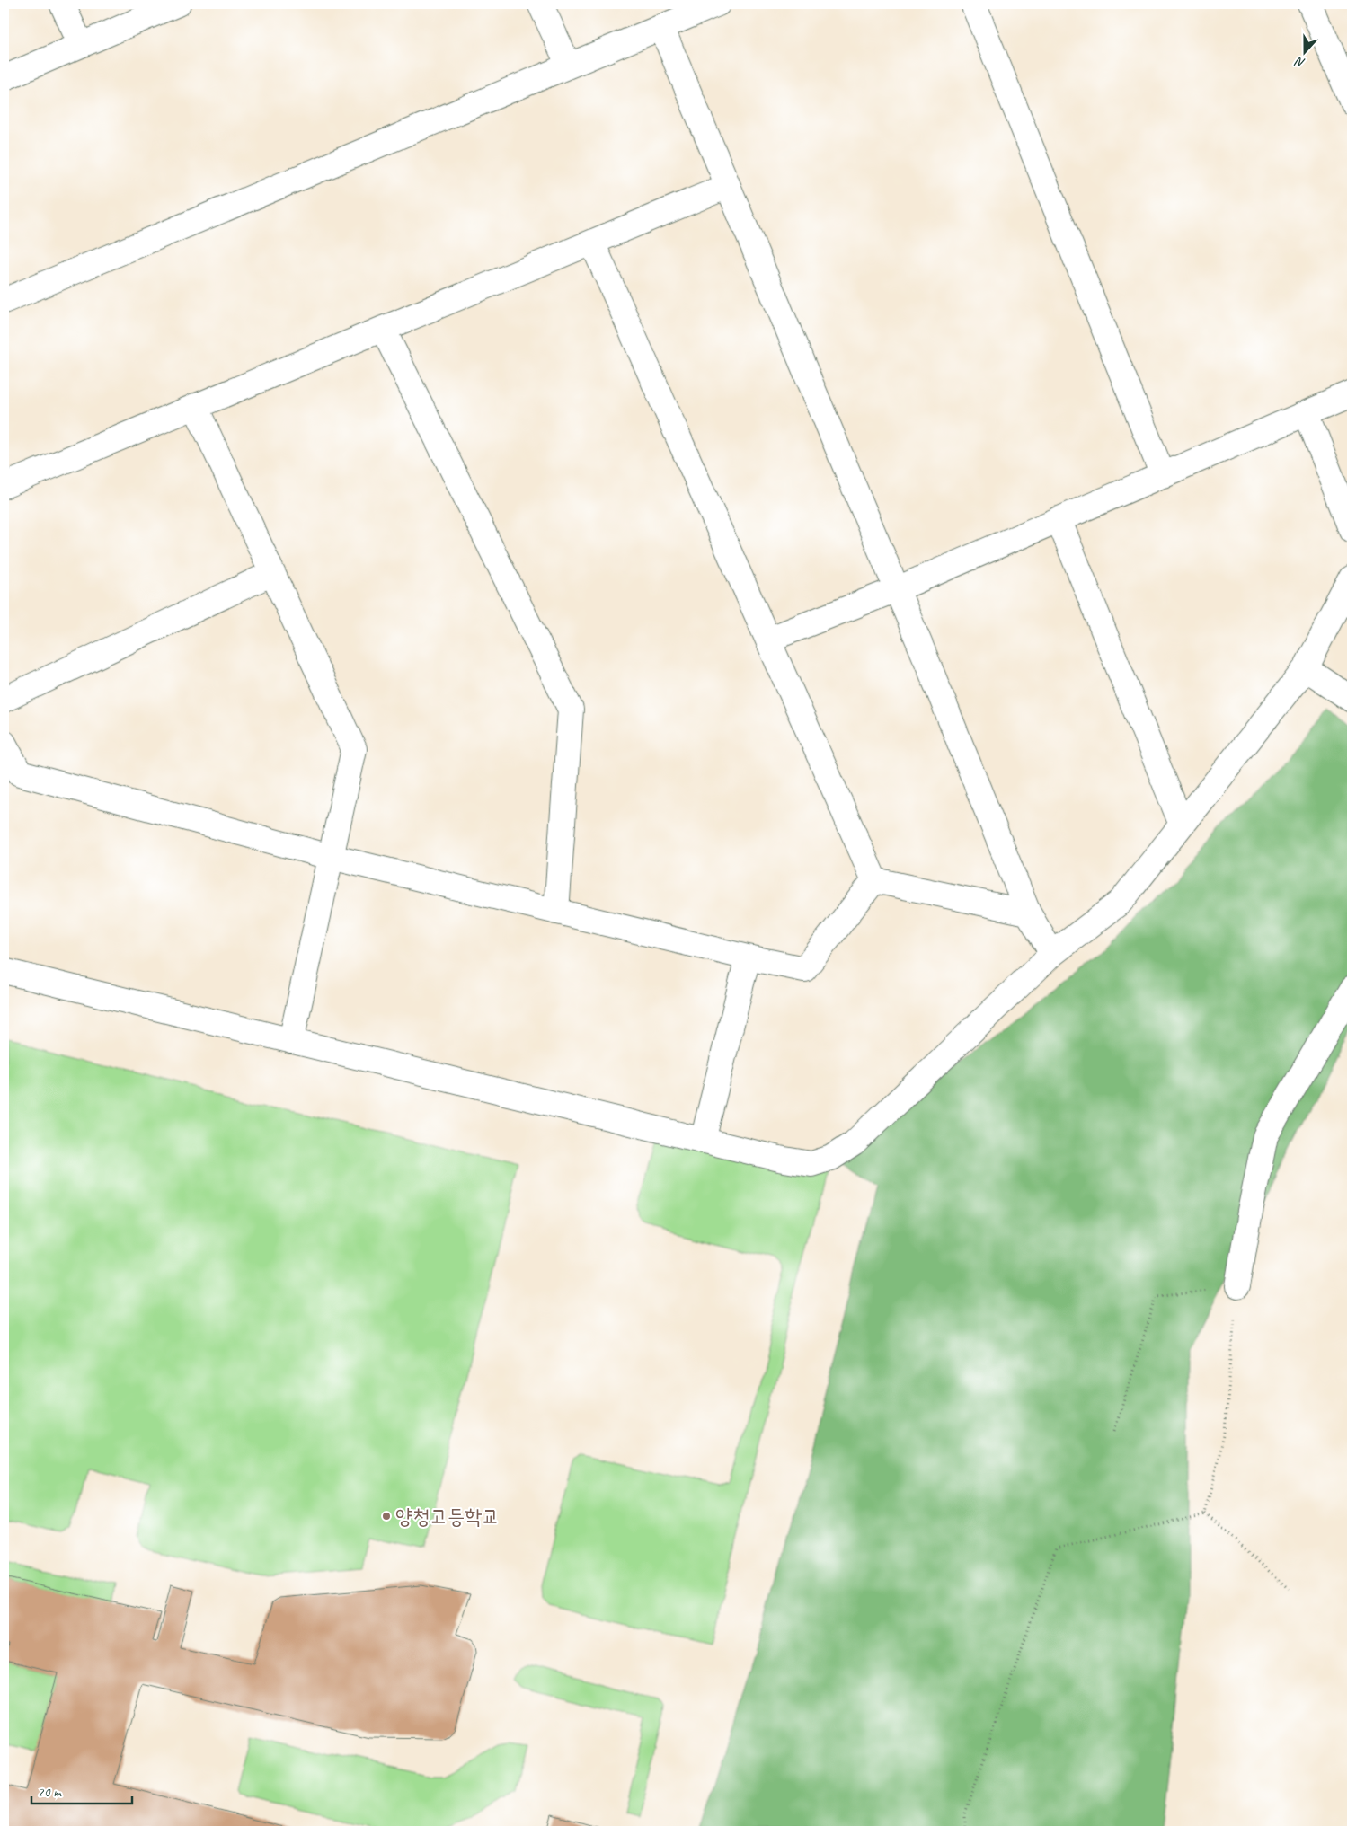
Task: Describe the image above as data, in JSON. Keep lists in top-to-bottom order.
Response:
{
  "places": ["양청고등학교"],
  "scale_bar": "20 m",
  "north": "bottom"
}
